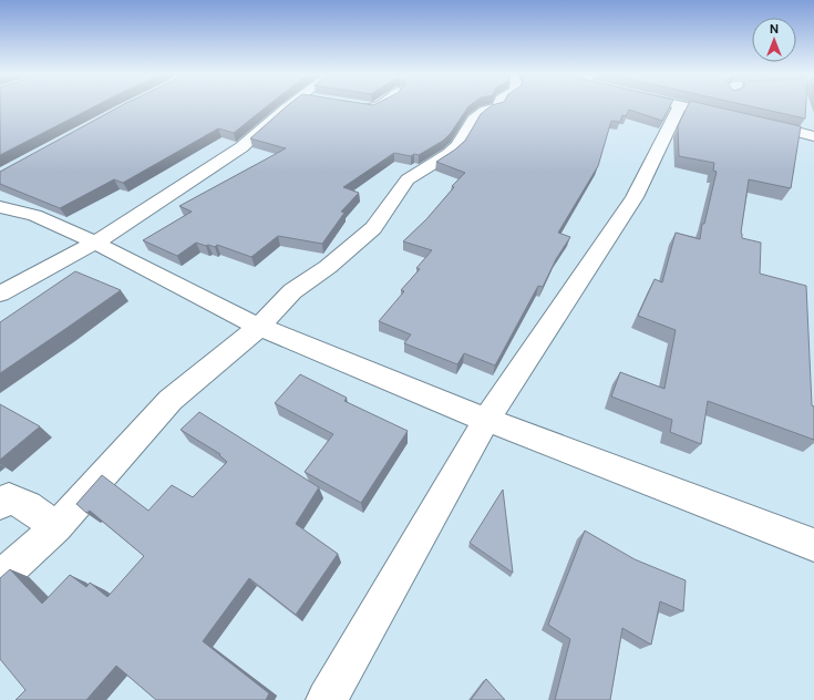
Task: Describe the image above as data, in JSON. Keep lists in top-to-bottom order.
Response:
{
  "north": "top"
}
